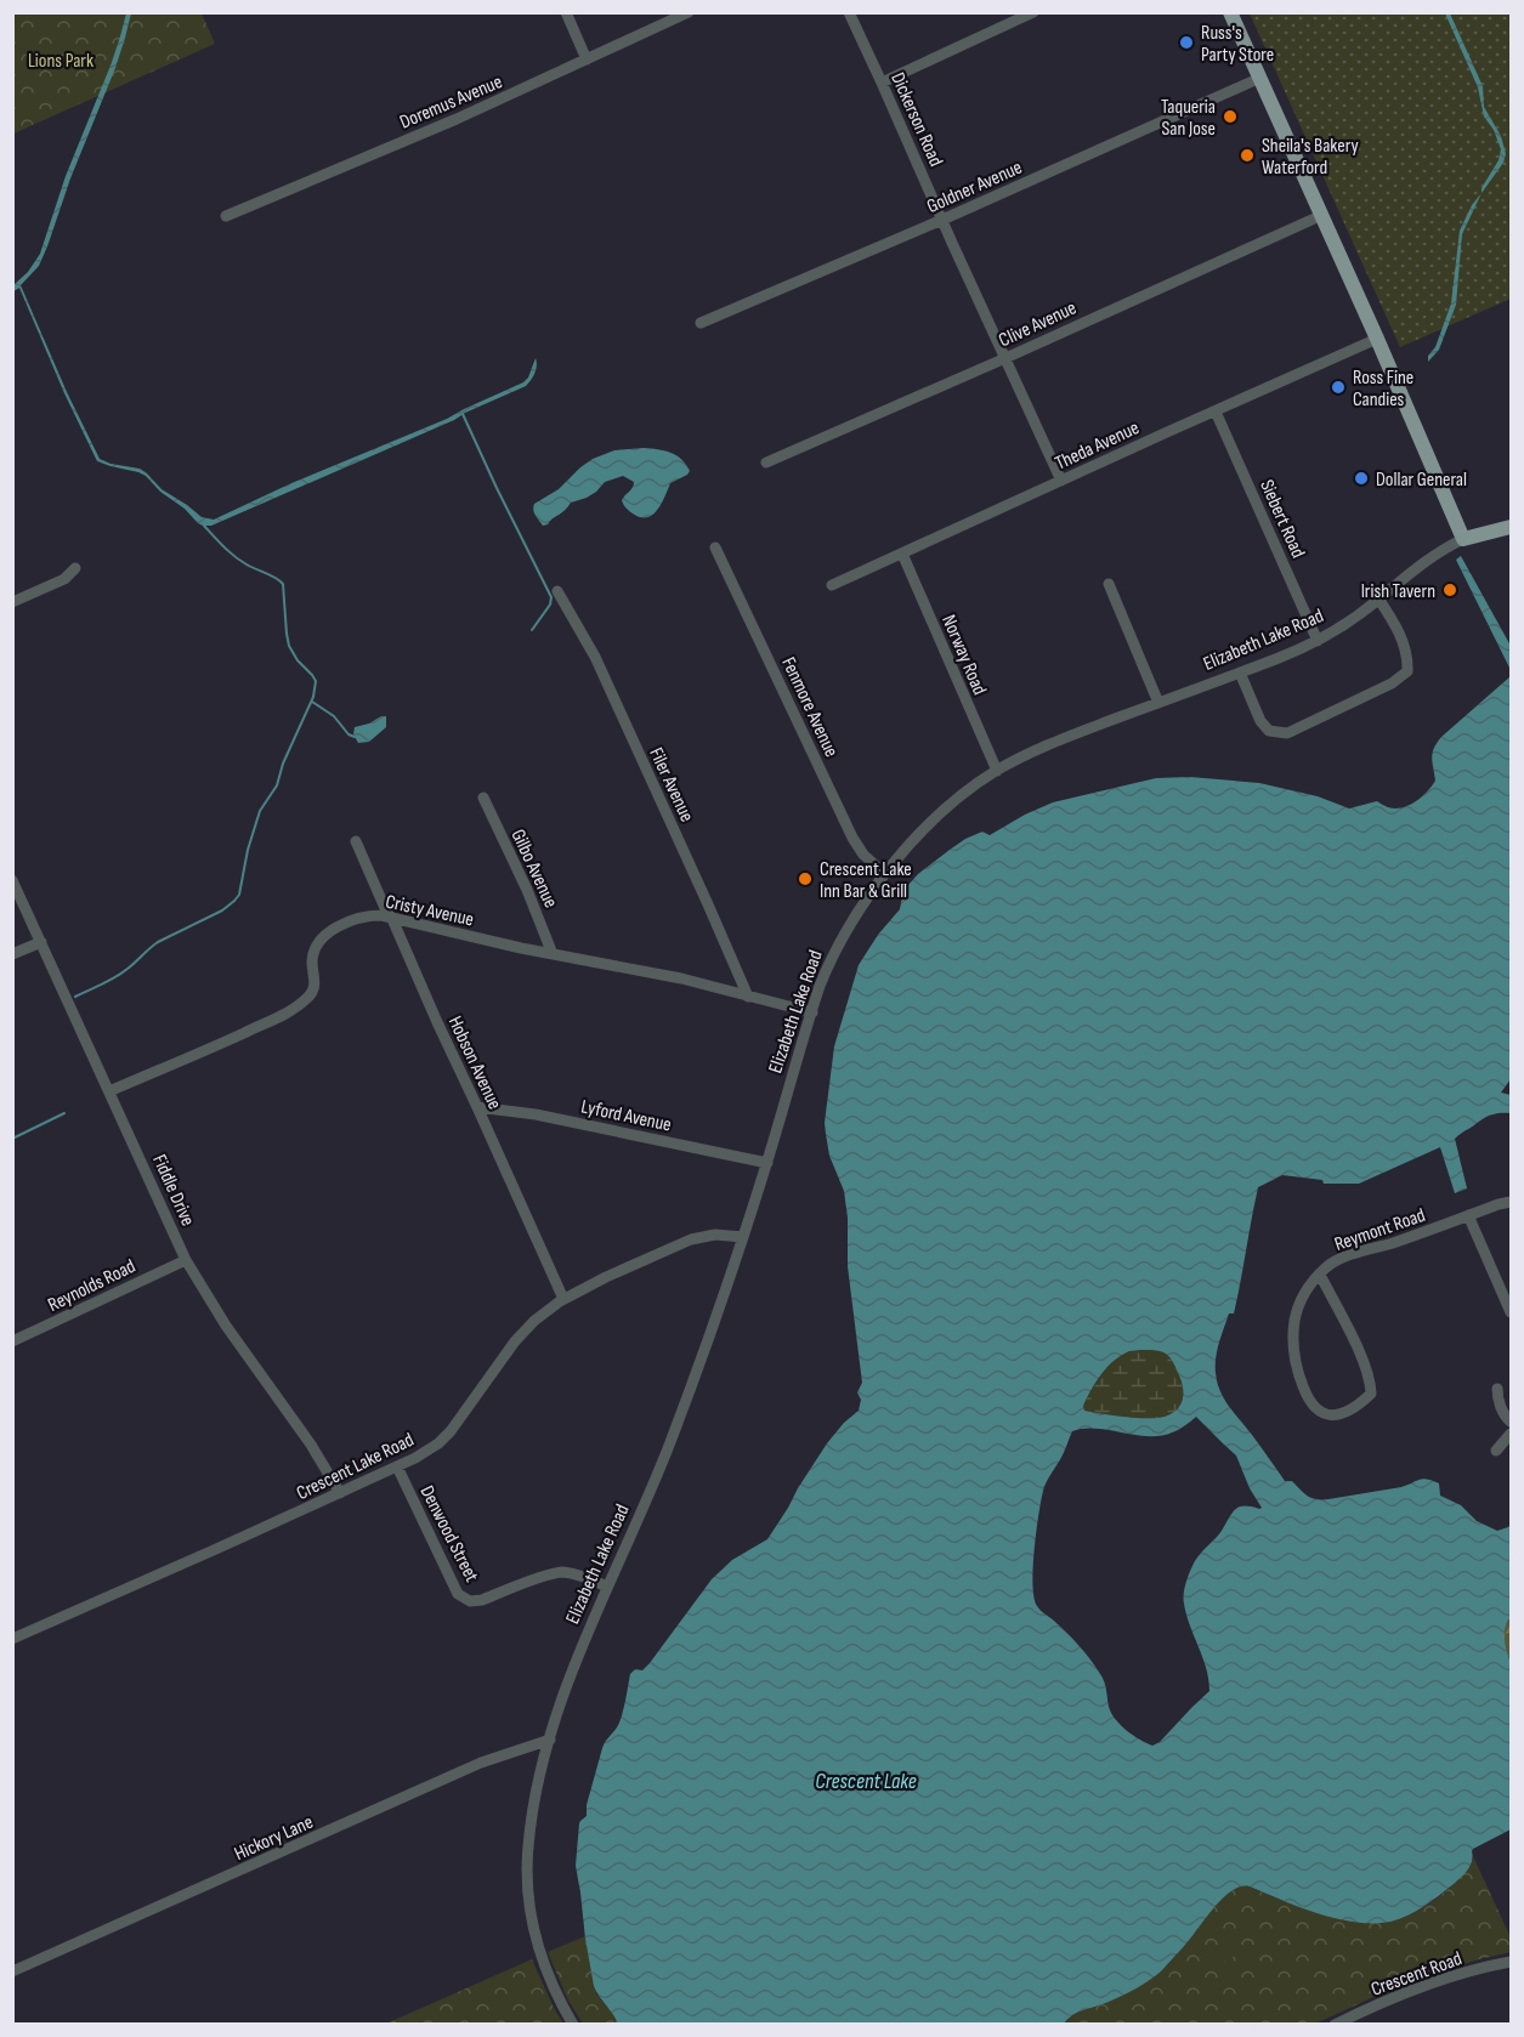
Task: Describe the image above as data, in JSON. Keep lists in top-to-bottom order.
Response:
{
  "streets": {
    "street": [
      "Doremus Avenue",
      "Dickerson Road",
      "Goldner Avenue",
      "Clive Avenue",
      "Theda Avenue",
      "Siebert Road",
      "Elizabeth Lake Road",
      "Norway Road",
      "Fenmore Avenue",
      "Filer Avenue",
      "Gilbo Avenue",
      "Cristy Avenue",
      "Hobson Avenue",
      "Lyford Avenue",
      "Fiddle Drive",
      "Reymont Road",
      "Reynolds Road",
      "Crescent Lake Road",
      "Denwood Street",
      "Hickory Lane",
      "Crescent Road"
    ]
  },
  "crossings": [
    ["Dickerson Road", "Goldner Avenue"],
    ["Dickerson Road", "Clive Avenue"],
    ["Dickerson Road", "Theda Avenue"],
    ["Theda Avenue", "Siebert Road"],
    ["Theda Avenue", "Norway Road"],
    ["Siebert Road", "Elizabeth Lake Road"],
    ["Elizabeth Lake Road", "Norway Road"],
    ["Elizabeth Lake Road", "Fenmore Avenue"],
    ["Elizabeth Lake Road", "Cristy Avenue"],
    ["Elizabeth Lake Road", "Lyford Avenue"],
    ["Elizabeth Lake Road", "Crescent Lake Road"],
    ["Elizabeth Lake Road", "Denwood Street"],
    ["Elizabeth Lake Road", "Hickory Lane"],
    ["Filer Avenue", "Cristy Avenue"],
    ["Gilbo Avenue", "Cristy Avenue"],
    ["Cristy Avenue", "Hobson Avenue"],
    ["Cristy Avenue", "Fiddle Drive"],
    ["Hobson Avenue", "Lyford Avenue"],
    ["Hobson Avenue", "Crescent Lake Road"],
    ["Fiddle Drive", "Reynolds Road"],
    ["Fiddle Drive", "Crescent Lake Road"],
    ["Crescent Lake Road", "Denwood Street"]
  ],
  "water": ["Crescent Lake"],
  "parks": ["Lions Park"],
  "places": [
    "Russ's Party Store",
    "Taqueria San Jose",
    "Sheila's Bakery Waterford",
    "Ross Fine Candies",
    "Dollar General",
    "Irish Tavern",
    "Crescent Lake Inn Bar & Grill"
  ]
}
